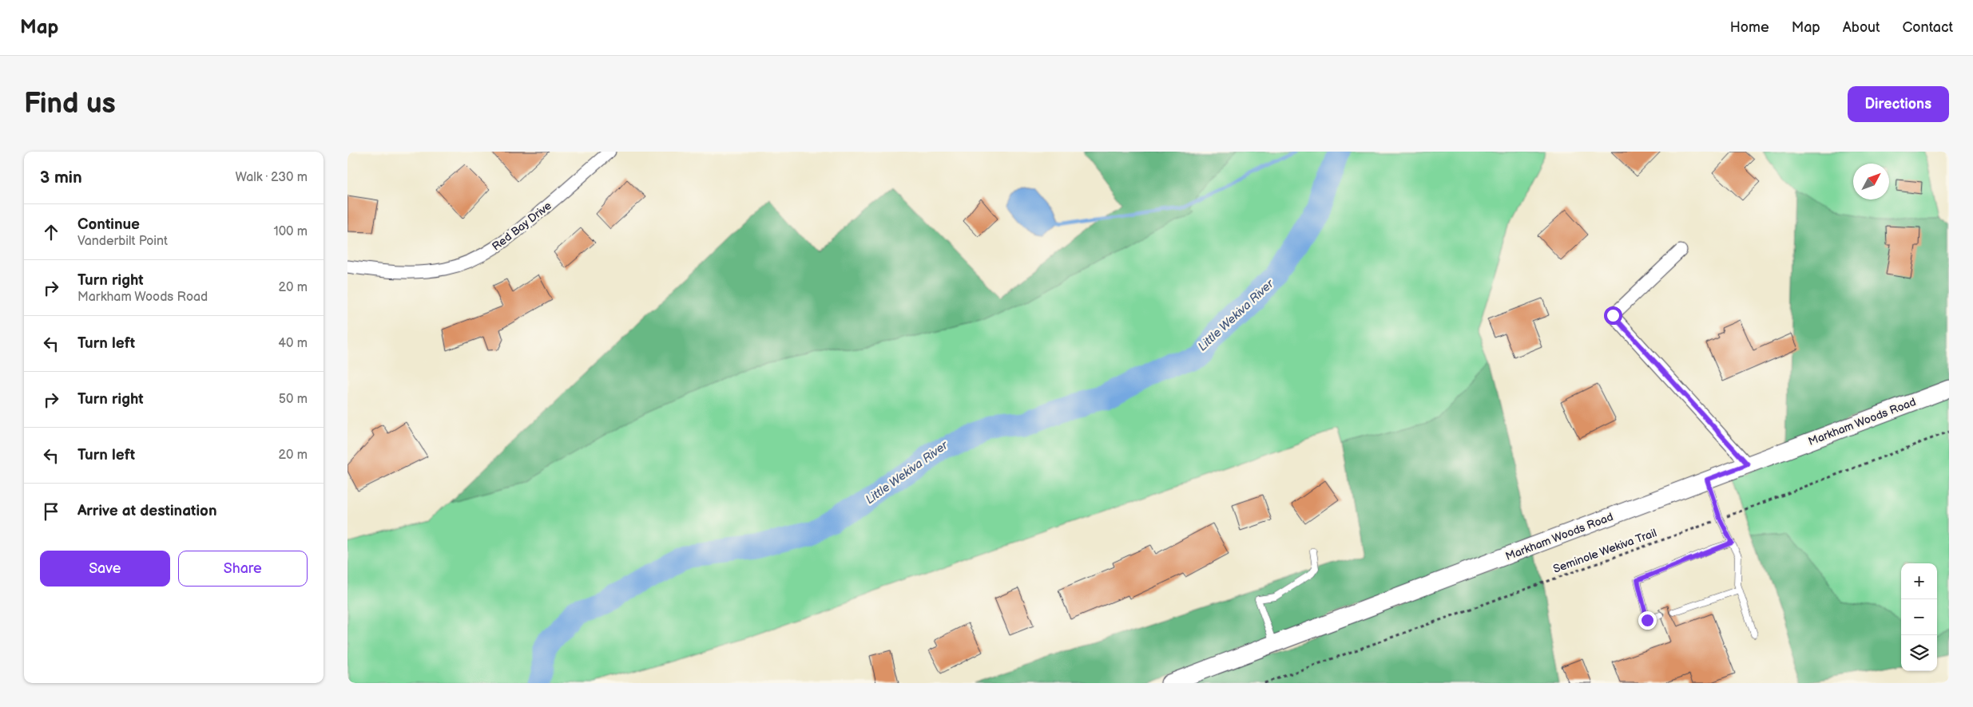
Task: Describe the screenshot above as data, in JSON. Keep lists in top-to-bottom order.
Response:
{
  "streets": {
    "main road": ["Markham Woods Road"],
    "street": ["Red Bay Drive"],
    "path": ["Seminole Wekiva Trail"]
  },
  "water": ["Little Wekiva River"],
  "north": "top right",
  "page": {
    "header": "Map",
    "nav": [
      "Home",
      "Map",
      "About",
      "Contact"
    ],
    "buttons": [
      "Directions",
      ["Save", "Share"]
    ],
    "title": "Find us",
    "heading": ["3 min", "Walk · 230 m"],
    "list": [
      ["Continue", "Vanderbilt Point", "100 m"],
      ["Turn right", "Markham Woods Road", "20 m"],
      ["Turn left", "40 m"],
      ["Turn right", "50 m"],
      ["Turn left", "20 m"],
      "Arrive at destination"
    ],
    "map_buttons": ["+", "−"]
  }
}
